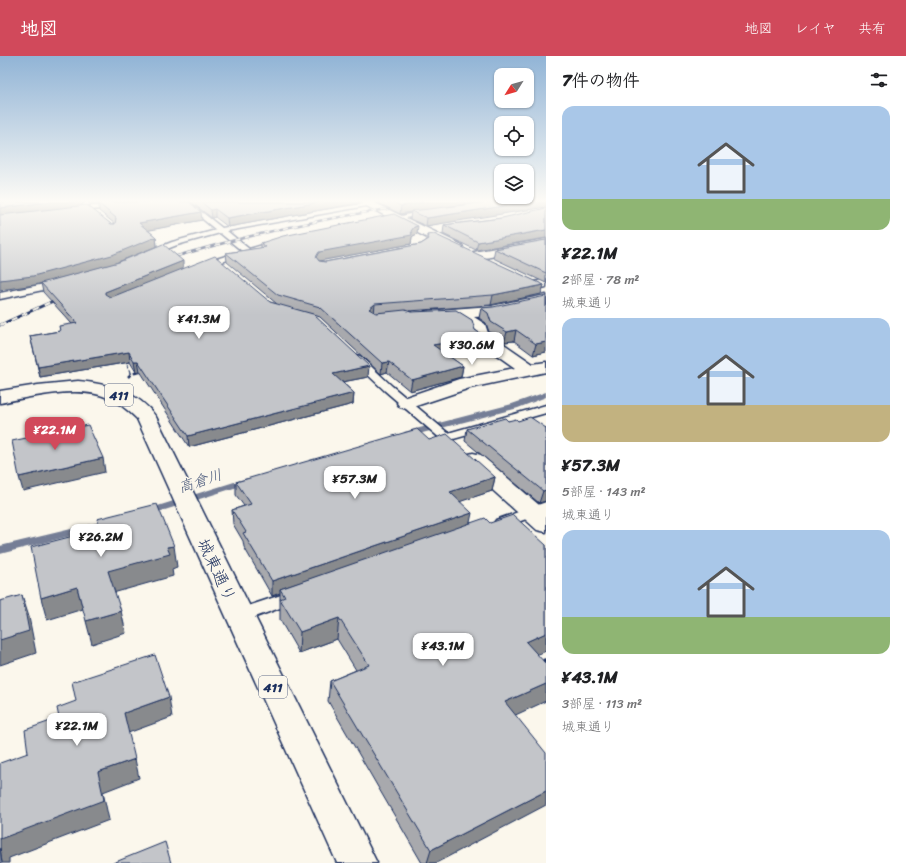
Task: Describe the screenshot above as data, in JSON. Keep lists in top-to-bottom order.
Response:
{
  "streets": {
    "main road": ["411", "城東通り"]
  },
  "water": ["高倉川"],
  "north": "bottom left",
  "page": {
    "header": "地図",
    "nav": ["地図", "レイヤ", "共有"],
    "heading": "7件の物件",
    "list": [
      {
        "name": "¥22.1M",
        "note": "2部屋 · 78 m² · 城東通り"
      },
      {
        "name": "¥57.3M",
        "note": "5部屋 · 143 m² · 城東通り"
      },
      {
        "name": "¥43.1M",
        "note": "3部屋 · 113 m² · 城東通り"
      }
    ],
    "price": [
      "¥41.3M",
      "¥30.6M",
      "¥22.1M",
      "¥57.3M",
      "¥26.2M",
      "¥43.1M",
      "¥22.1M"
    ]
  }
}
